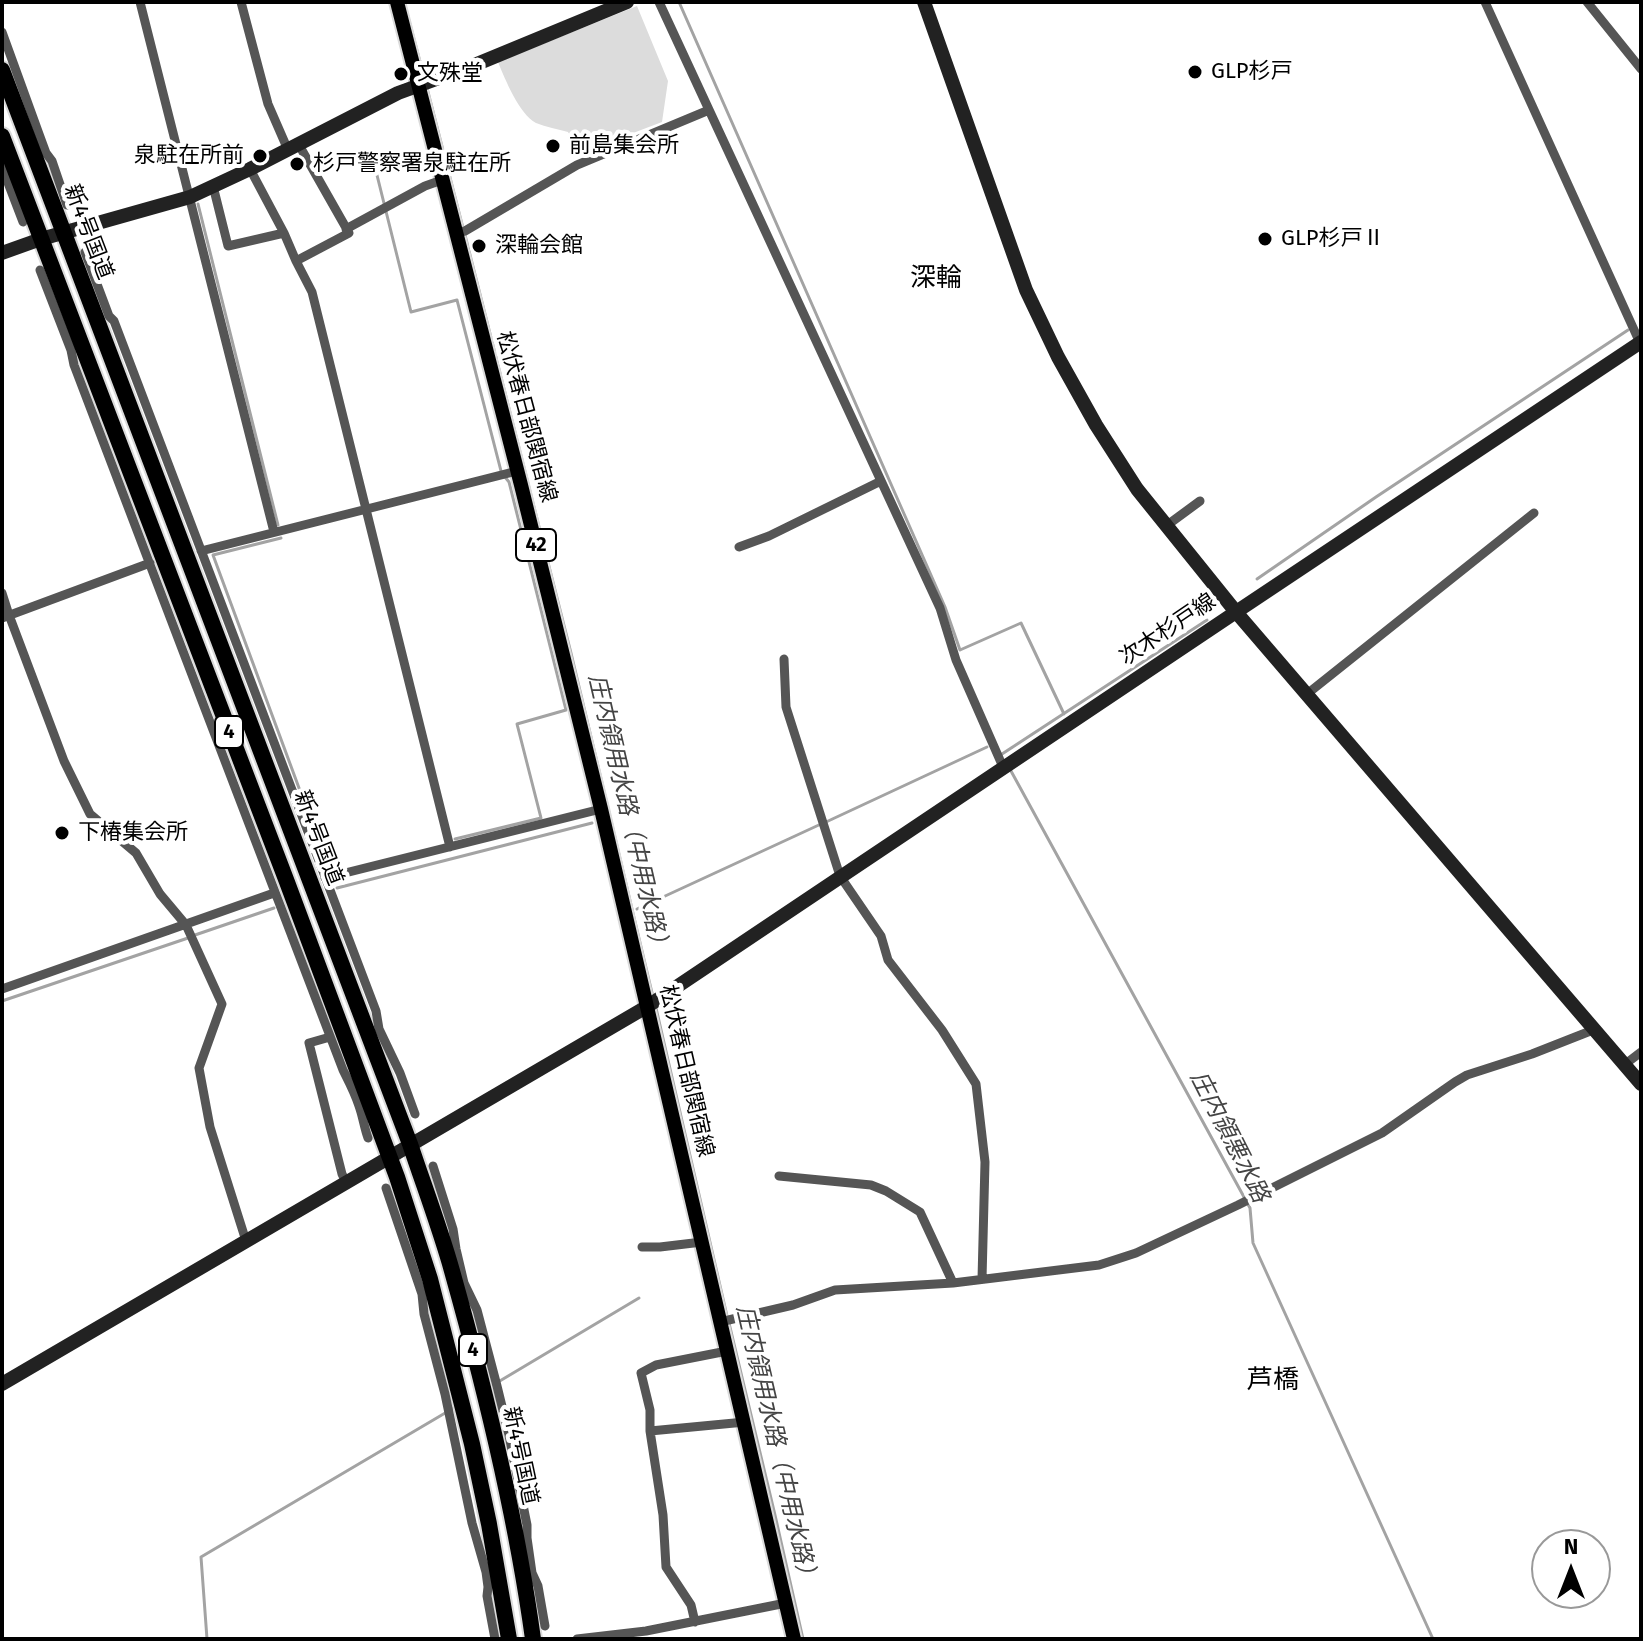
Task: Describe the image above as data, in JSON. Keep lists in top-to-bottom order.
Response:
{
  "streets": {
    "highway": ["新4号国道", "4"],
    "main road": ["松伏春日部関宿線", "42"],
    "street": ["次木杉戸線"]
  },
  "crossings": [
    ["新4号国道", "次木杉戸線"],
    ["松伏春日部関宿線", "次木杉戸線"]
  ],
  "districts": ["深輪", "芦橋"],
  "water": ["庄内領用水路（中用水路）", "庄内領悪水路"],
  "places": [
    "GLP杉戸",
    "文殊堂",
    "前島集会所",
    "泉駐在所前",
    "杉戸警察署泉駐在所",
    "GLP杉戸Ⅱ",
    "深輪会館",
    "下椿集会所"
  ],
  "north": "top"
}
